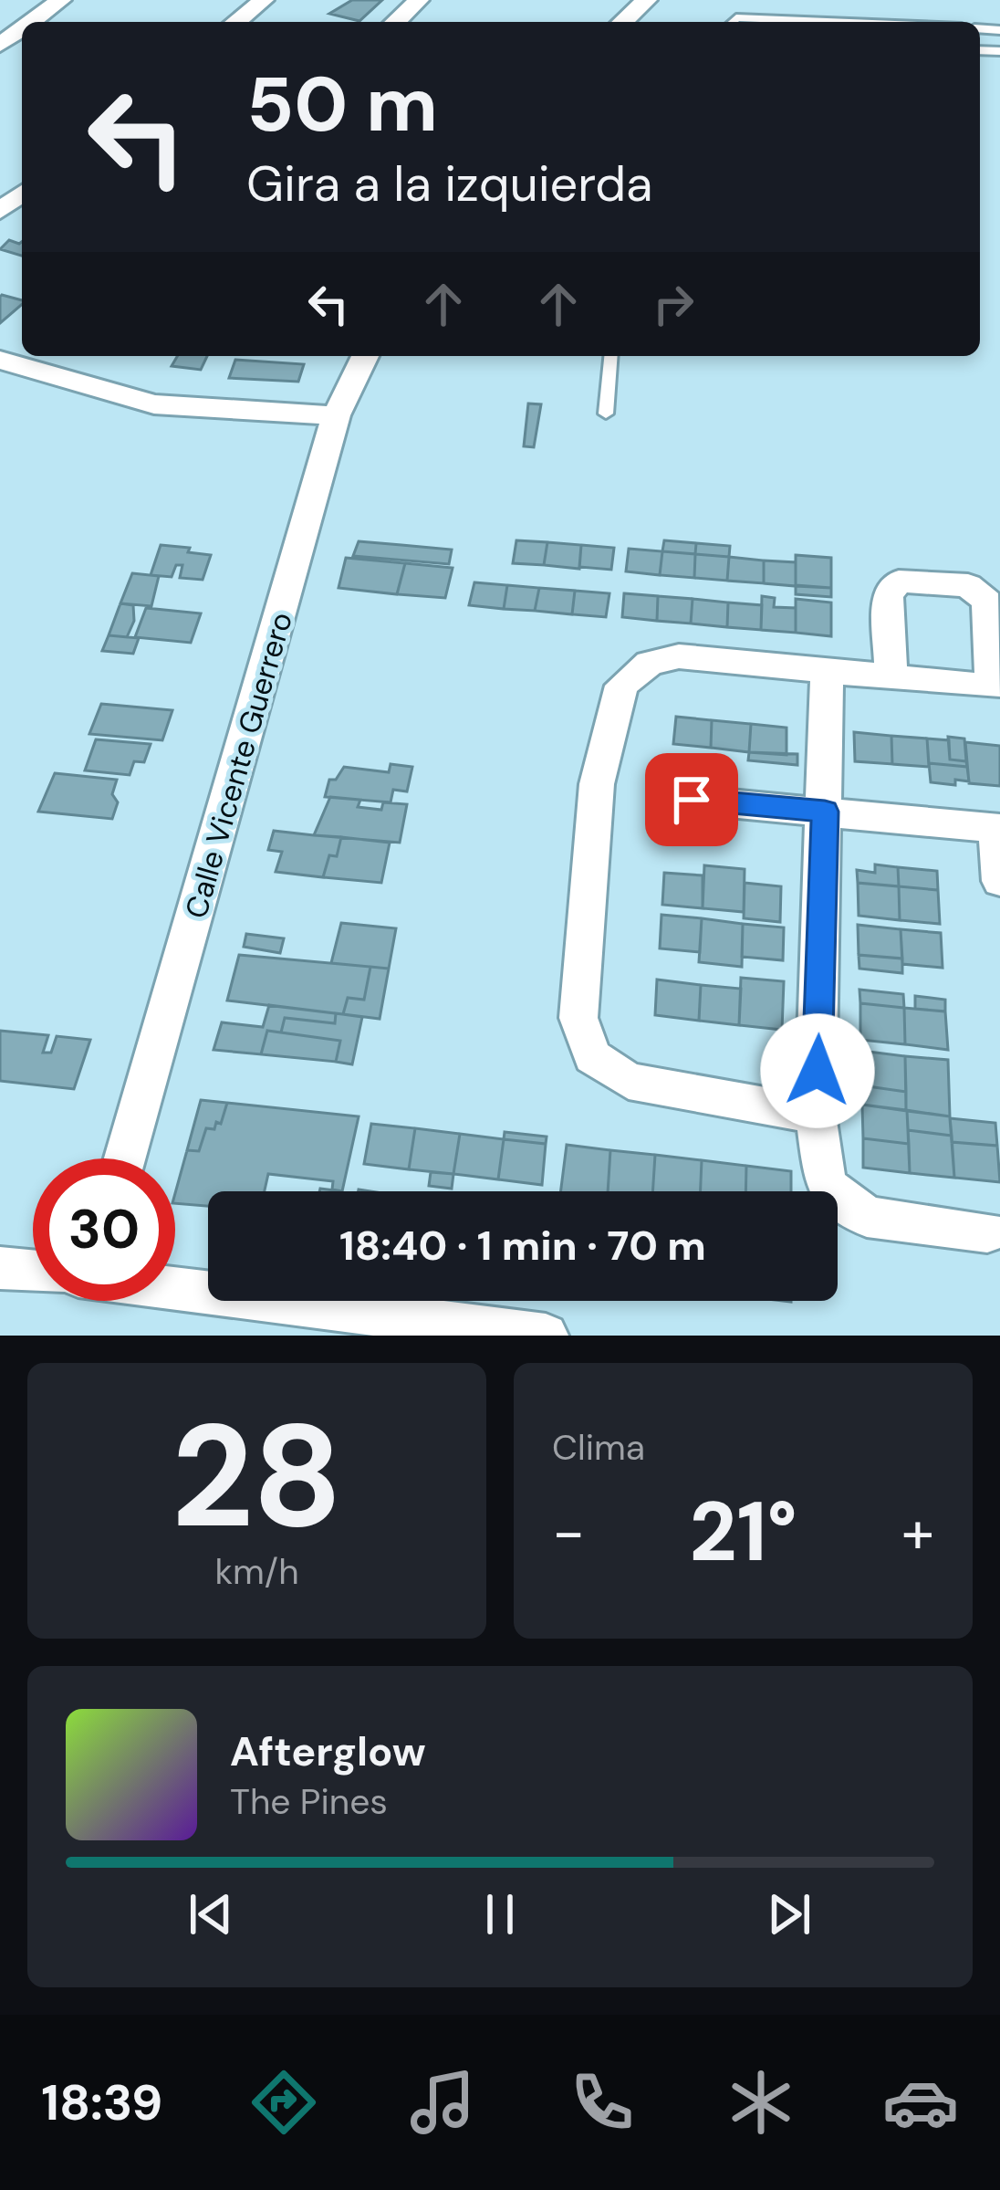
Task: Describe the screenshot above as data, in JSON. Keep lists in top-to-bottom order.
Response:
{
  "streets": {
    "street": ["Calle Vicente Guerrero"]
  },
  "page": {
    "turn": ["50 m", "Gira a la izquierda"],
    "limit": "30",
    "trip": "18:40 · 1 min · 70 m",
    "tile": [
      ["28", "km/h"],
      "Clima"
    ],
    "heat": ["−", "21°", "+"],
    "song": ["Afterglow", "The Pines"],
    "tabs": "18:39"
  }
}
